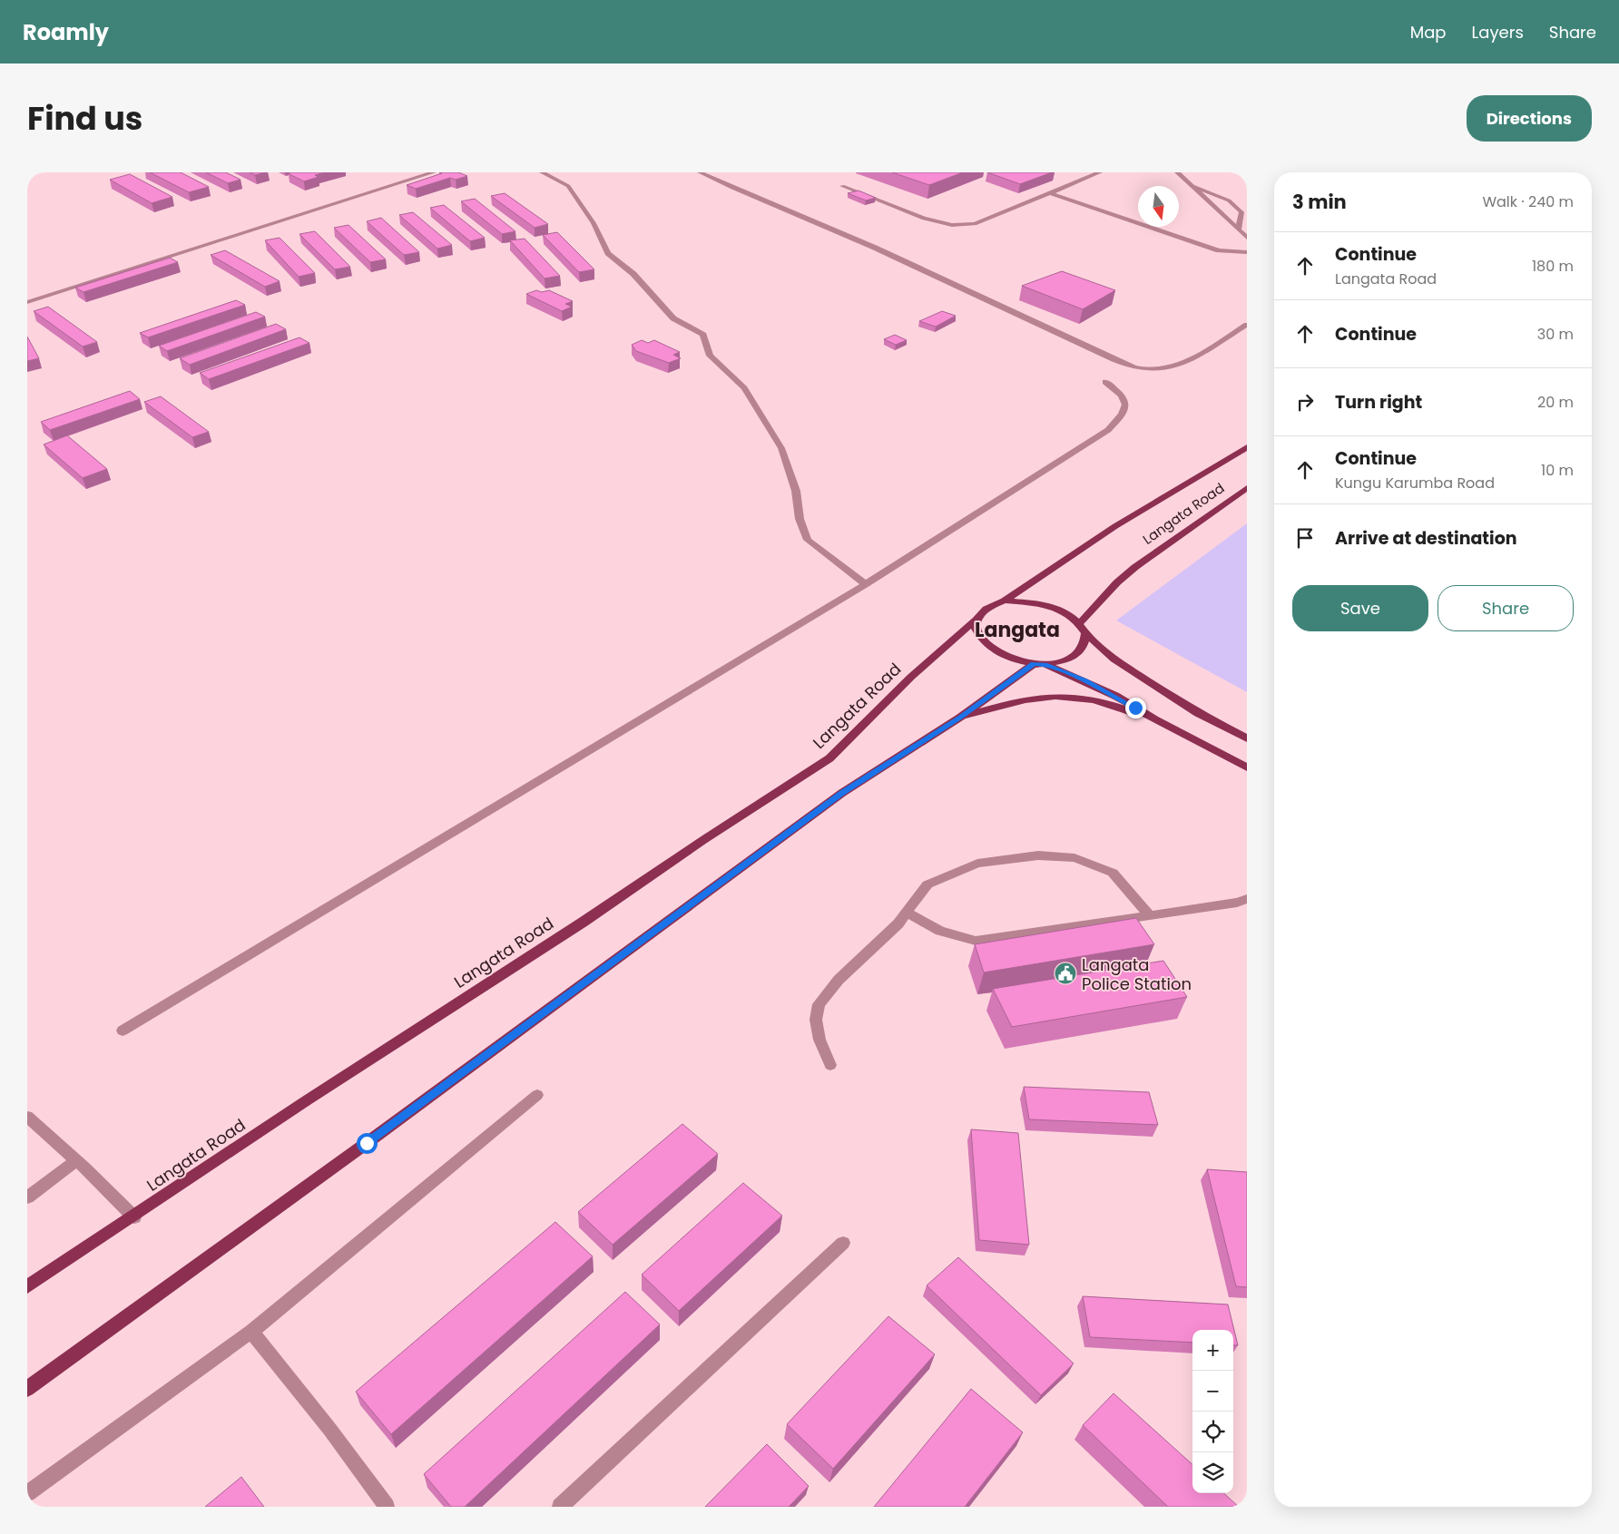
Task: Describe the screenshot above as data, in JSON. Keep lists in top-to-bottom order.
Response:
{
  "streets": {
    "main road": ["Langata Road"]
  },
  "districts": ["Langata"],
  "places": {
    "public building": ["Langata Police Station"]
  },
  "north": "bottom",
  "page": {
    "header": "Roamly",
    "nav": ["Map", "Layers", "Share"],
    "title": "Find us",
    "buttons": [
      "Directions",
      ["Save", "Share"]
    ],
    "heading": ["3 min", "Walk · 240 m"],
    "list": [
      ["Continue", "Langata Road", "180 m"],
      ["Continue", "30 m"],
      ["Turn right", "20 m"],
      ["Continue", "Kungu Karumba Road", "10 m"],
      "Arrive at destination"
    ],
    "map_buttons": ["+", "−"]
  }
}
